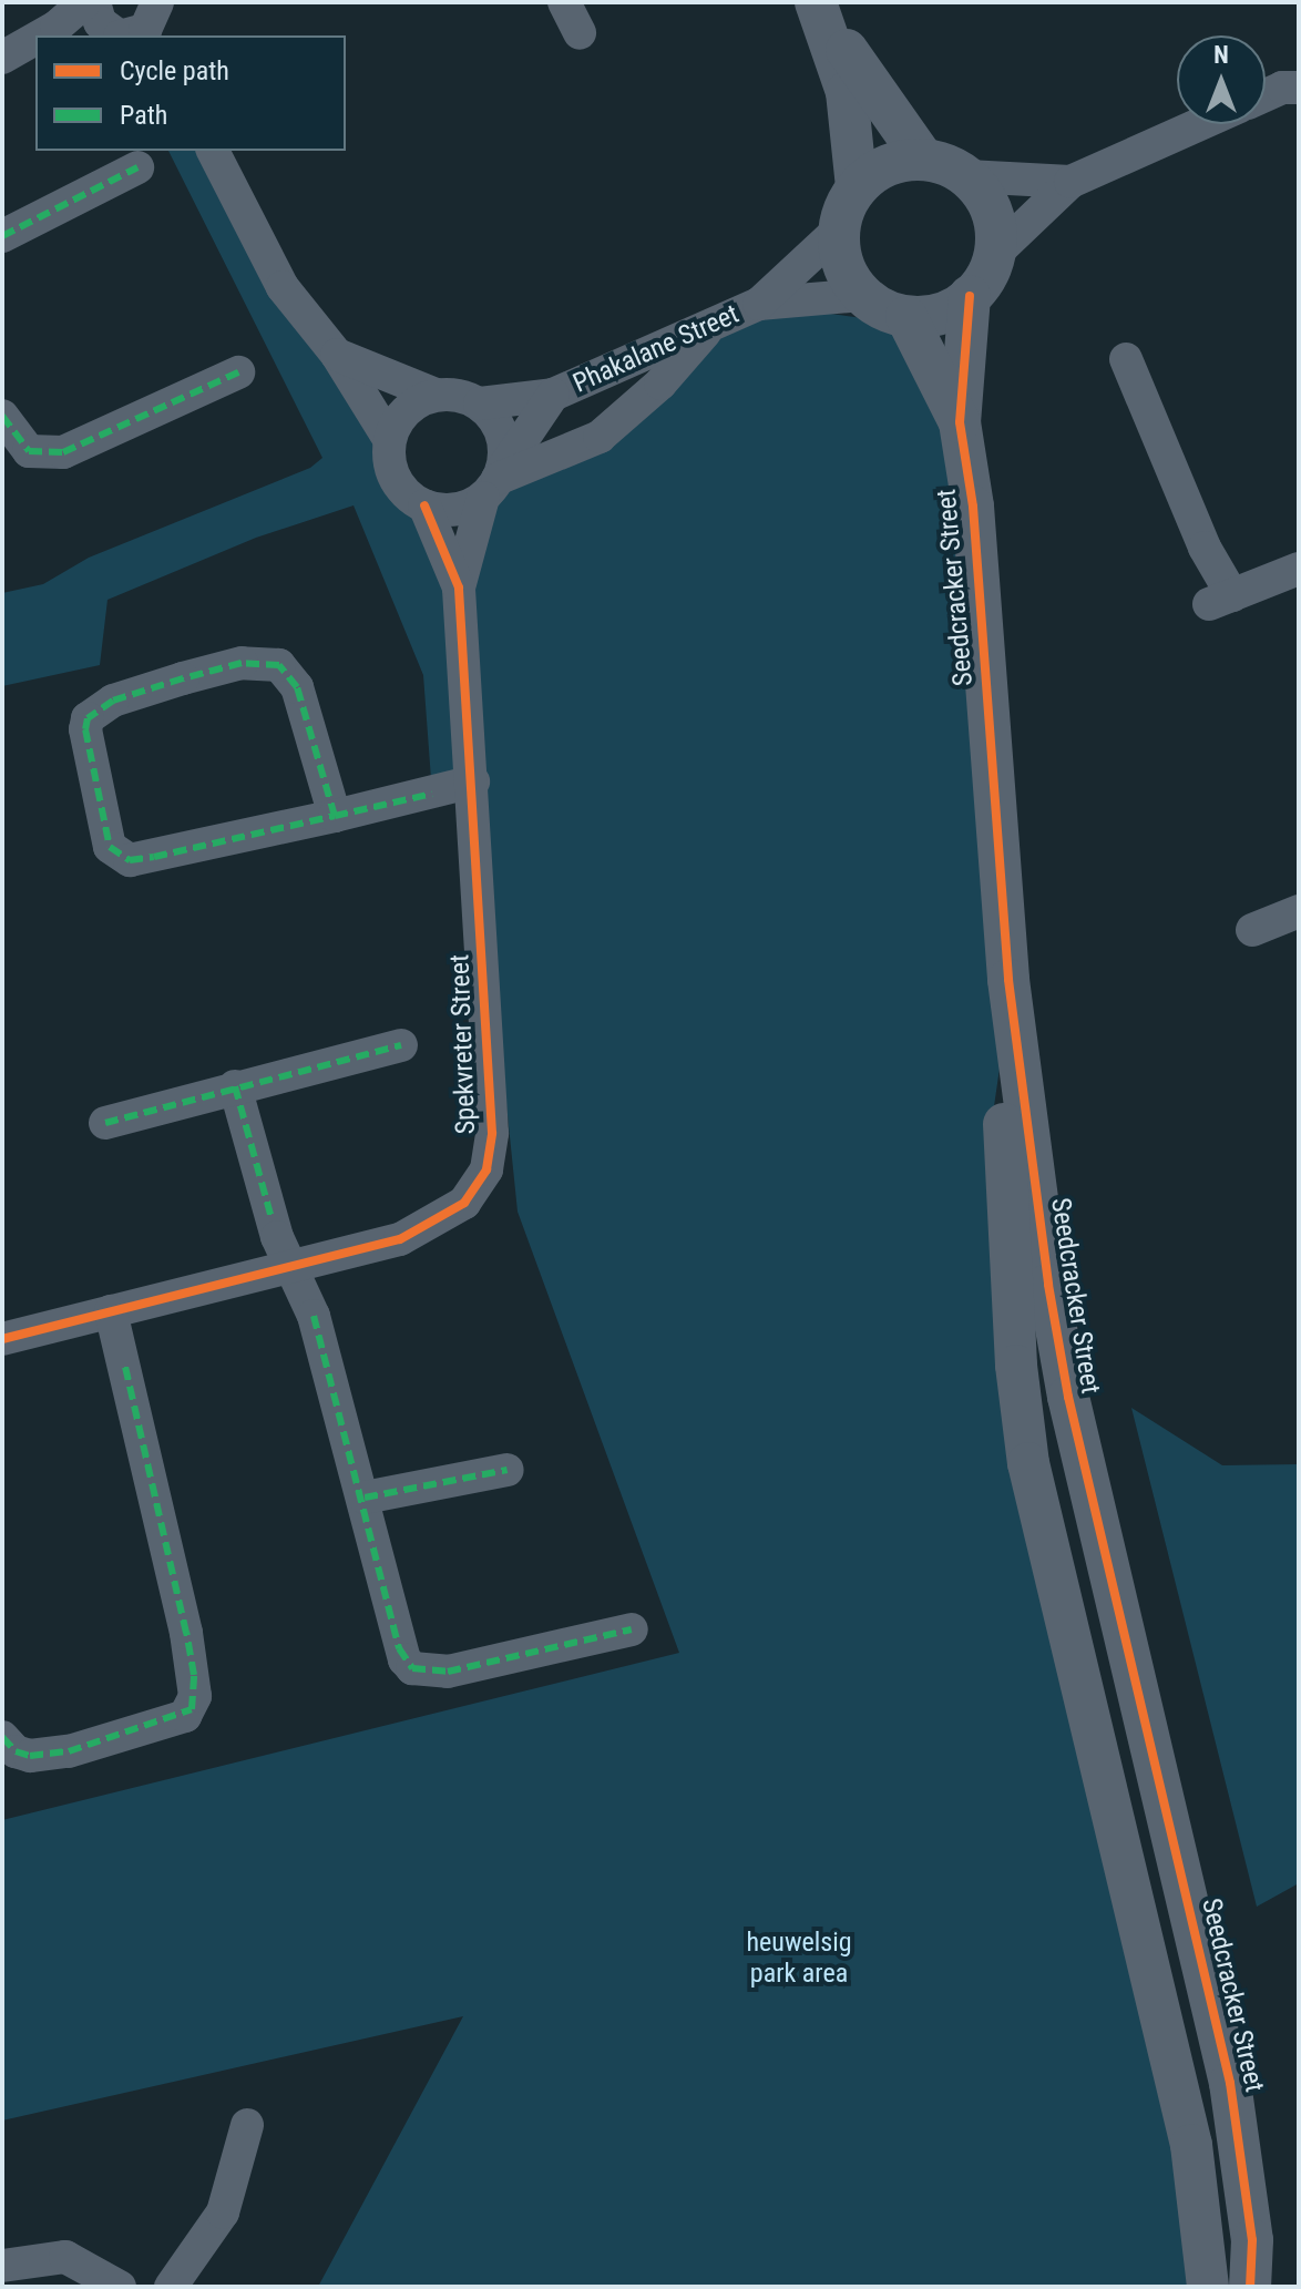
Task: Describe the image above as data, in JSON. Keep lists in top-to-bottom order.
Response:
{
  "streets": {
    "street": ["Phakalane Street", "Seedcracker Street", "Spekvreter Street"]
  },
  "crossings": [
    ["Phakalane Street", "Seedcracker Street"],
    ["Phakalane Street", "Spekvreter Street"]
  ],
  "parks": ["heuwelsig park area"],
  "legend": ["Cycle path", "Path"],
  "north": "top"
}
